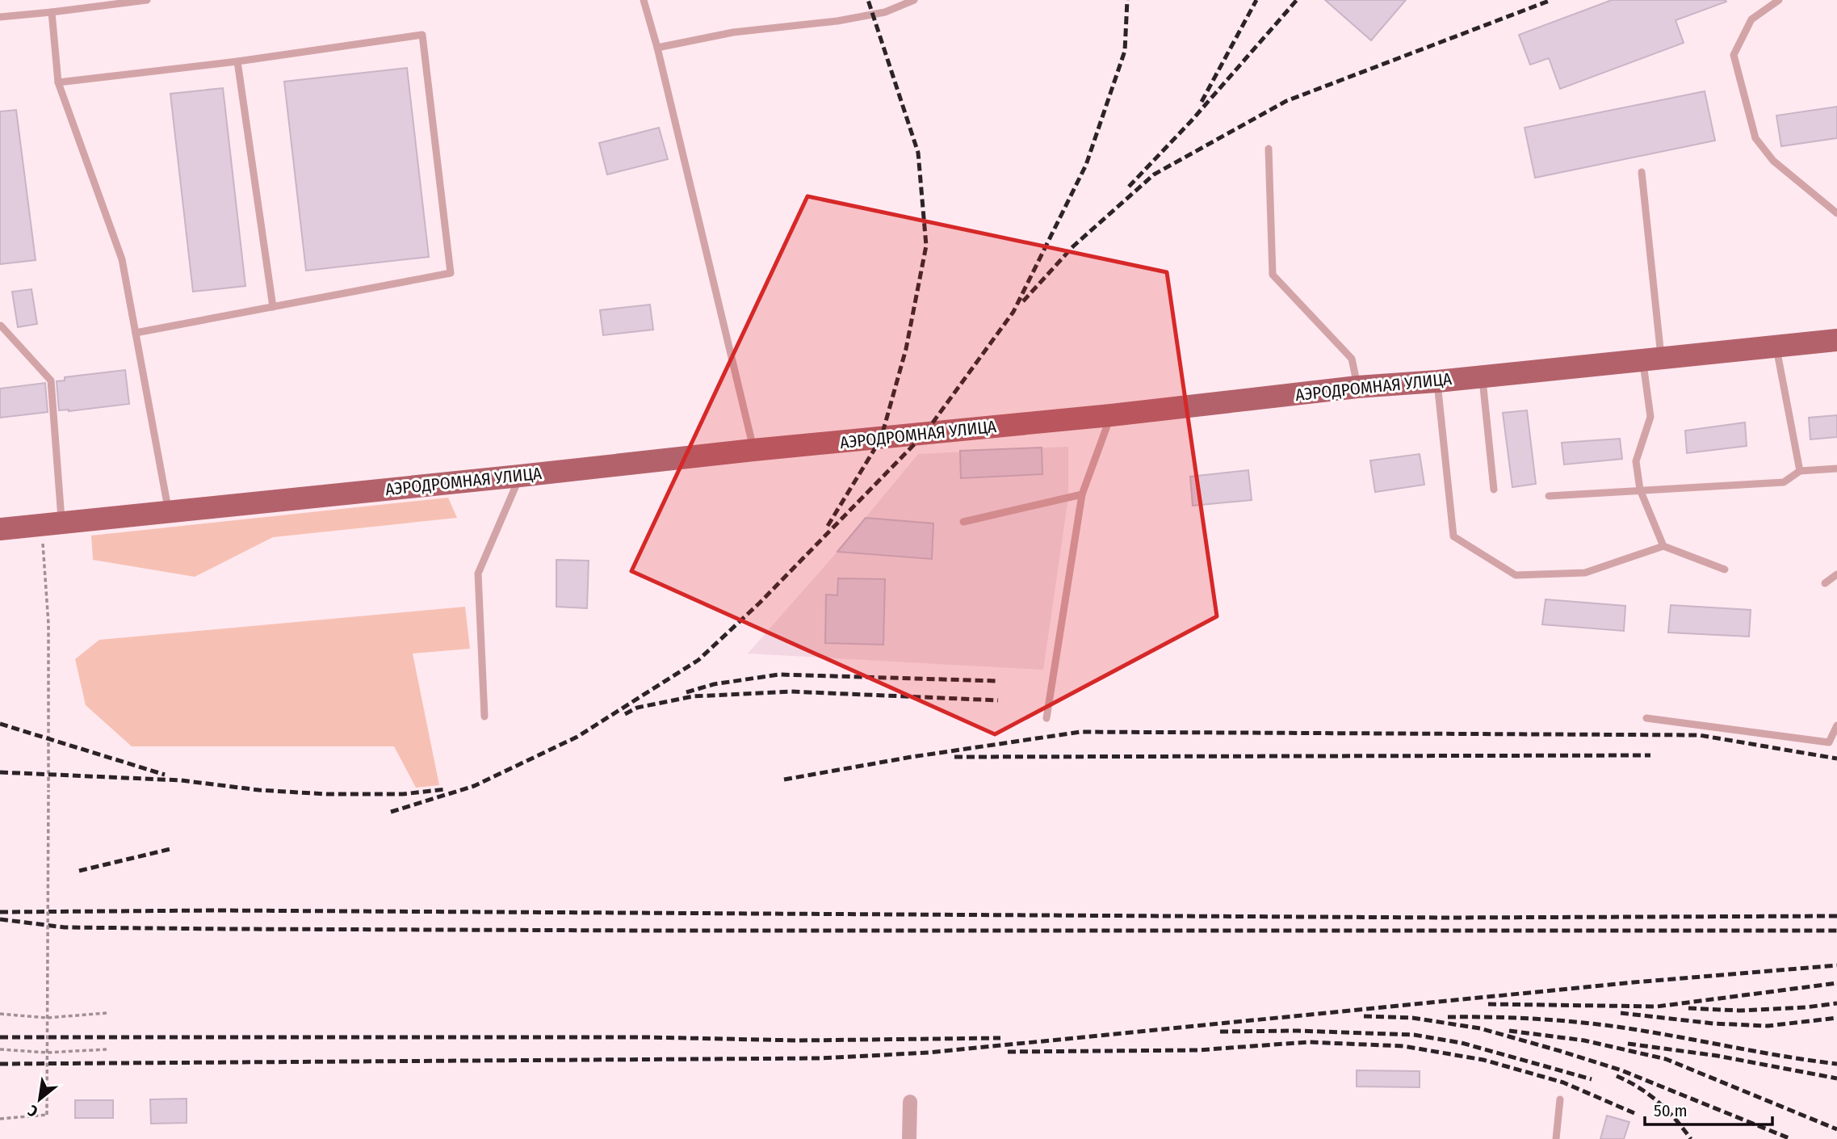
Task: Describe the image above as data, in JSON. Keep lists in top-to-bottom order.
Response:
{
  "streets": {
    "main road": ["АЭРОДРОМНАЯ УЛИЦА"]
  },
  "scale_bar": "50 m",
  "north": "bottom left"
}
